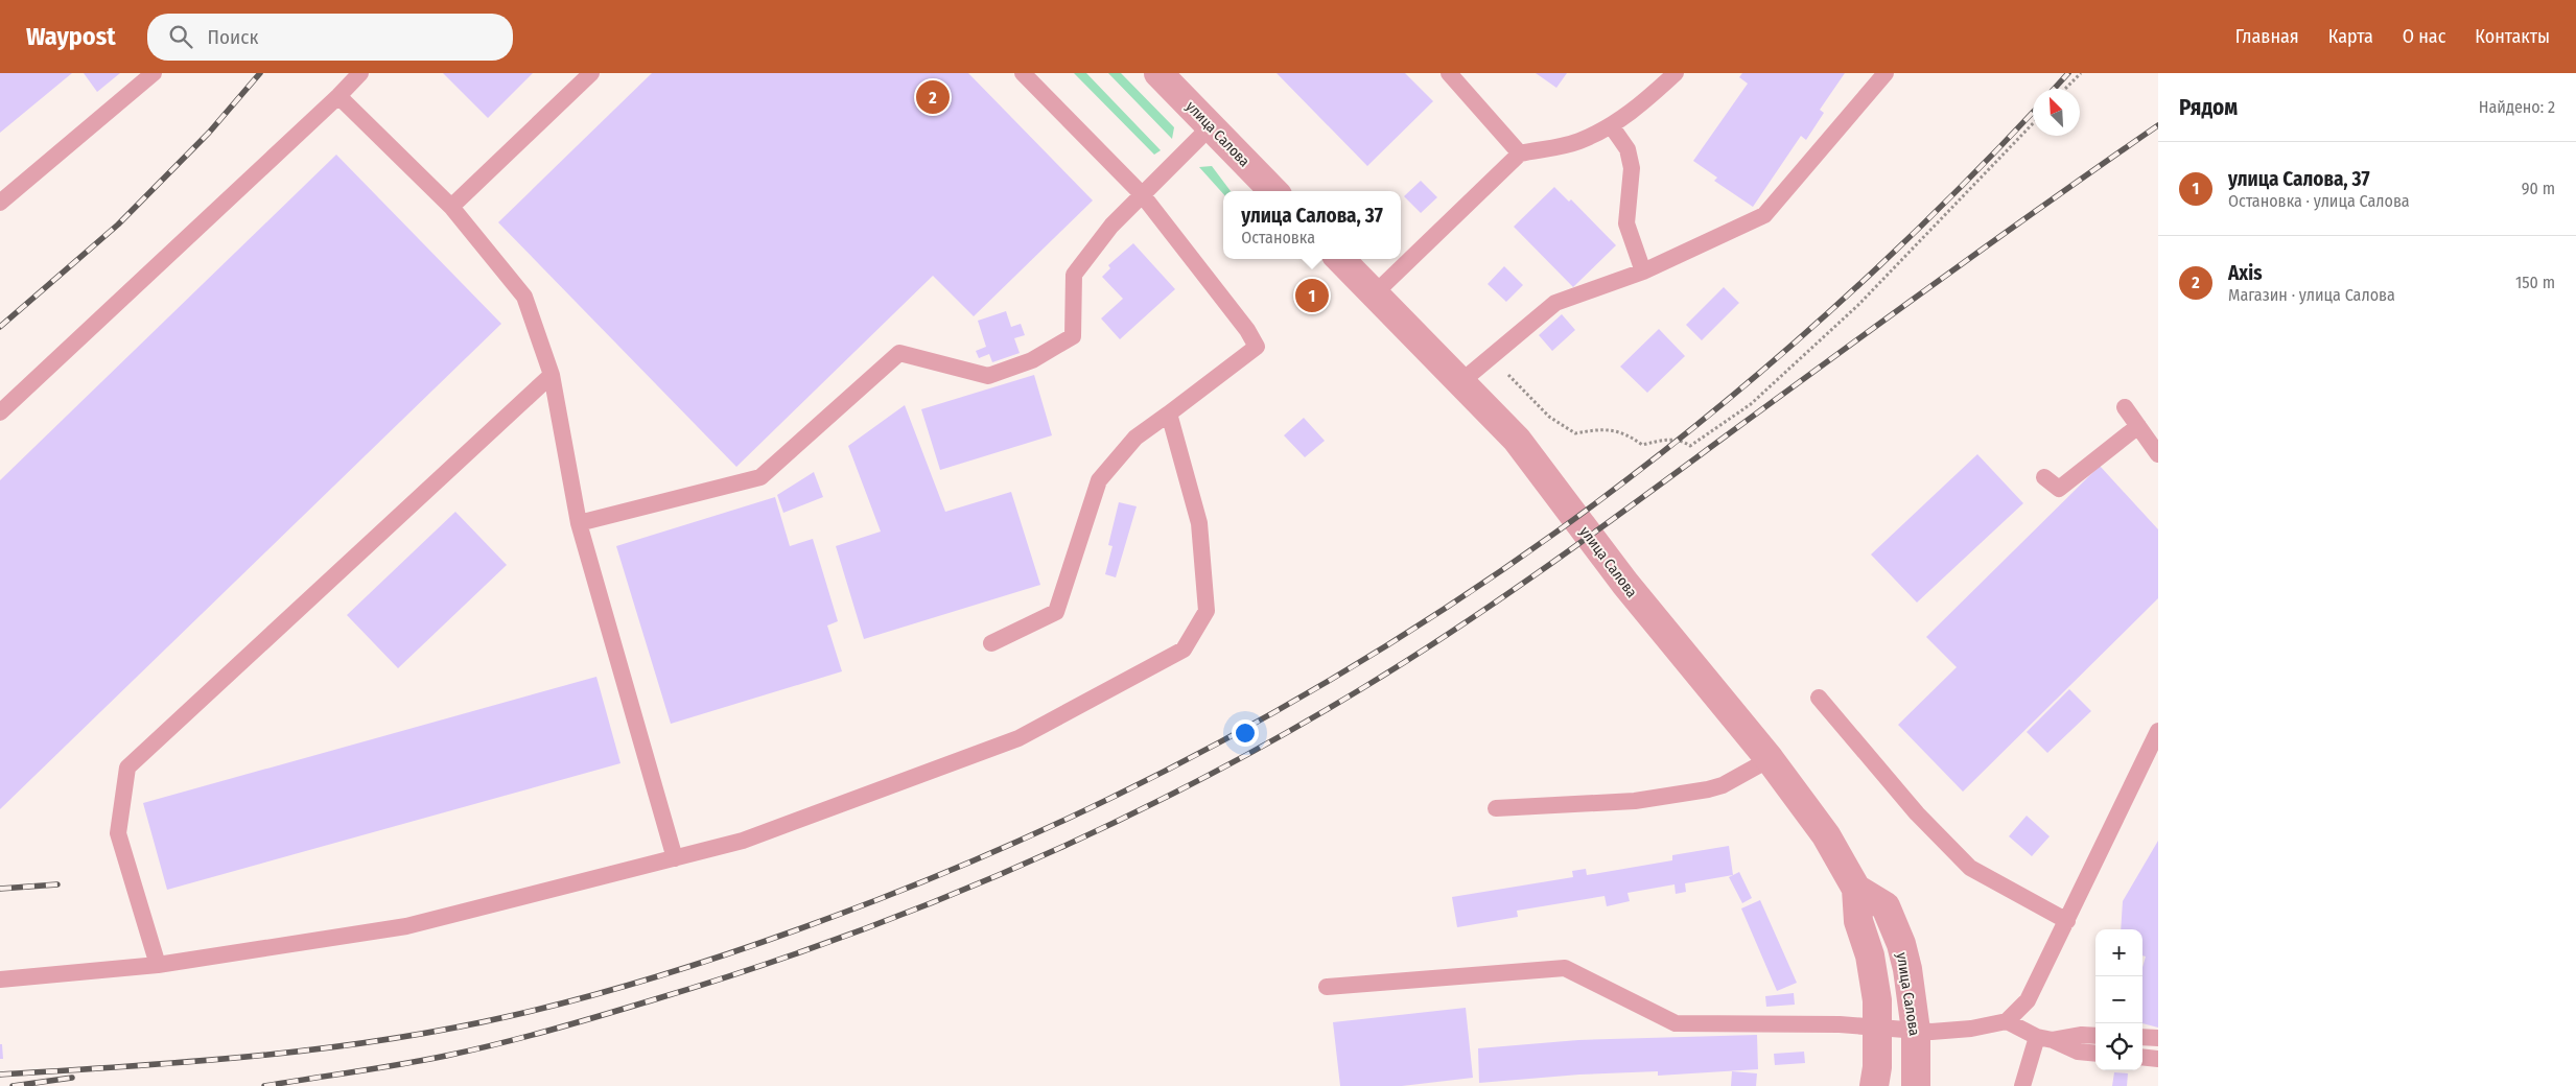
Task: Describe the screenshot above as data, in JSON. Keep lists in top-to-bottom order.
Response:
{
  "streets": {
    "street": ["улица Салова"]
  },
  "north": "top left",
  "page": {
    "header": "Waypost",
    "search": "Поиск",
    "nav": [
      "Главная",
      "Карта",
      "О нас",
      "Контакты"
    ],
    "heading": ["Рядом", "Найдено: 2"],
    "pins": ["2", "1"],
    "list": [
      {
        "mark": "1",
        "name": "улица Салова, 37",
        "note": "Остановка · улица Салова",
        "value": "90 m"
      },
      {
        "mark": "2",
        "name": "Axis",
        "note": "Магазин · улица Салова",
        "value": "150 m"
      }
    ],
    "popup": ["улица Салова, 37", "Остановка"],
    "map_buttons": ["+", "−"]
  }
}
